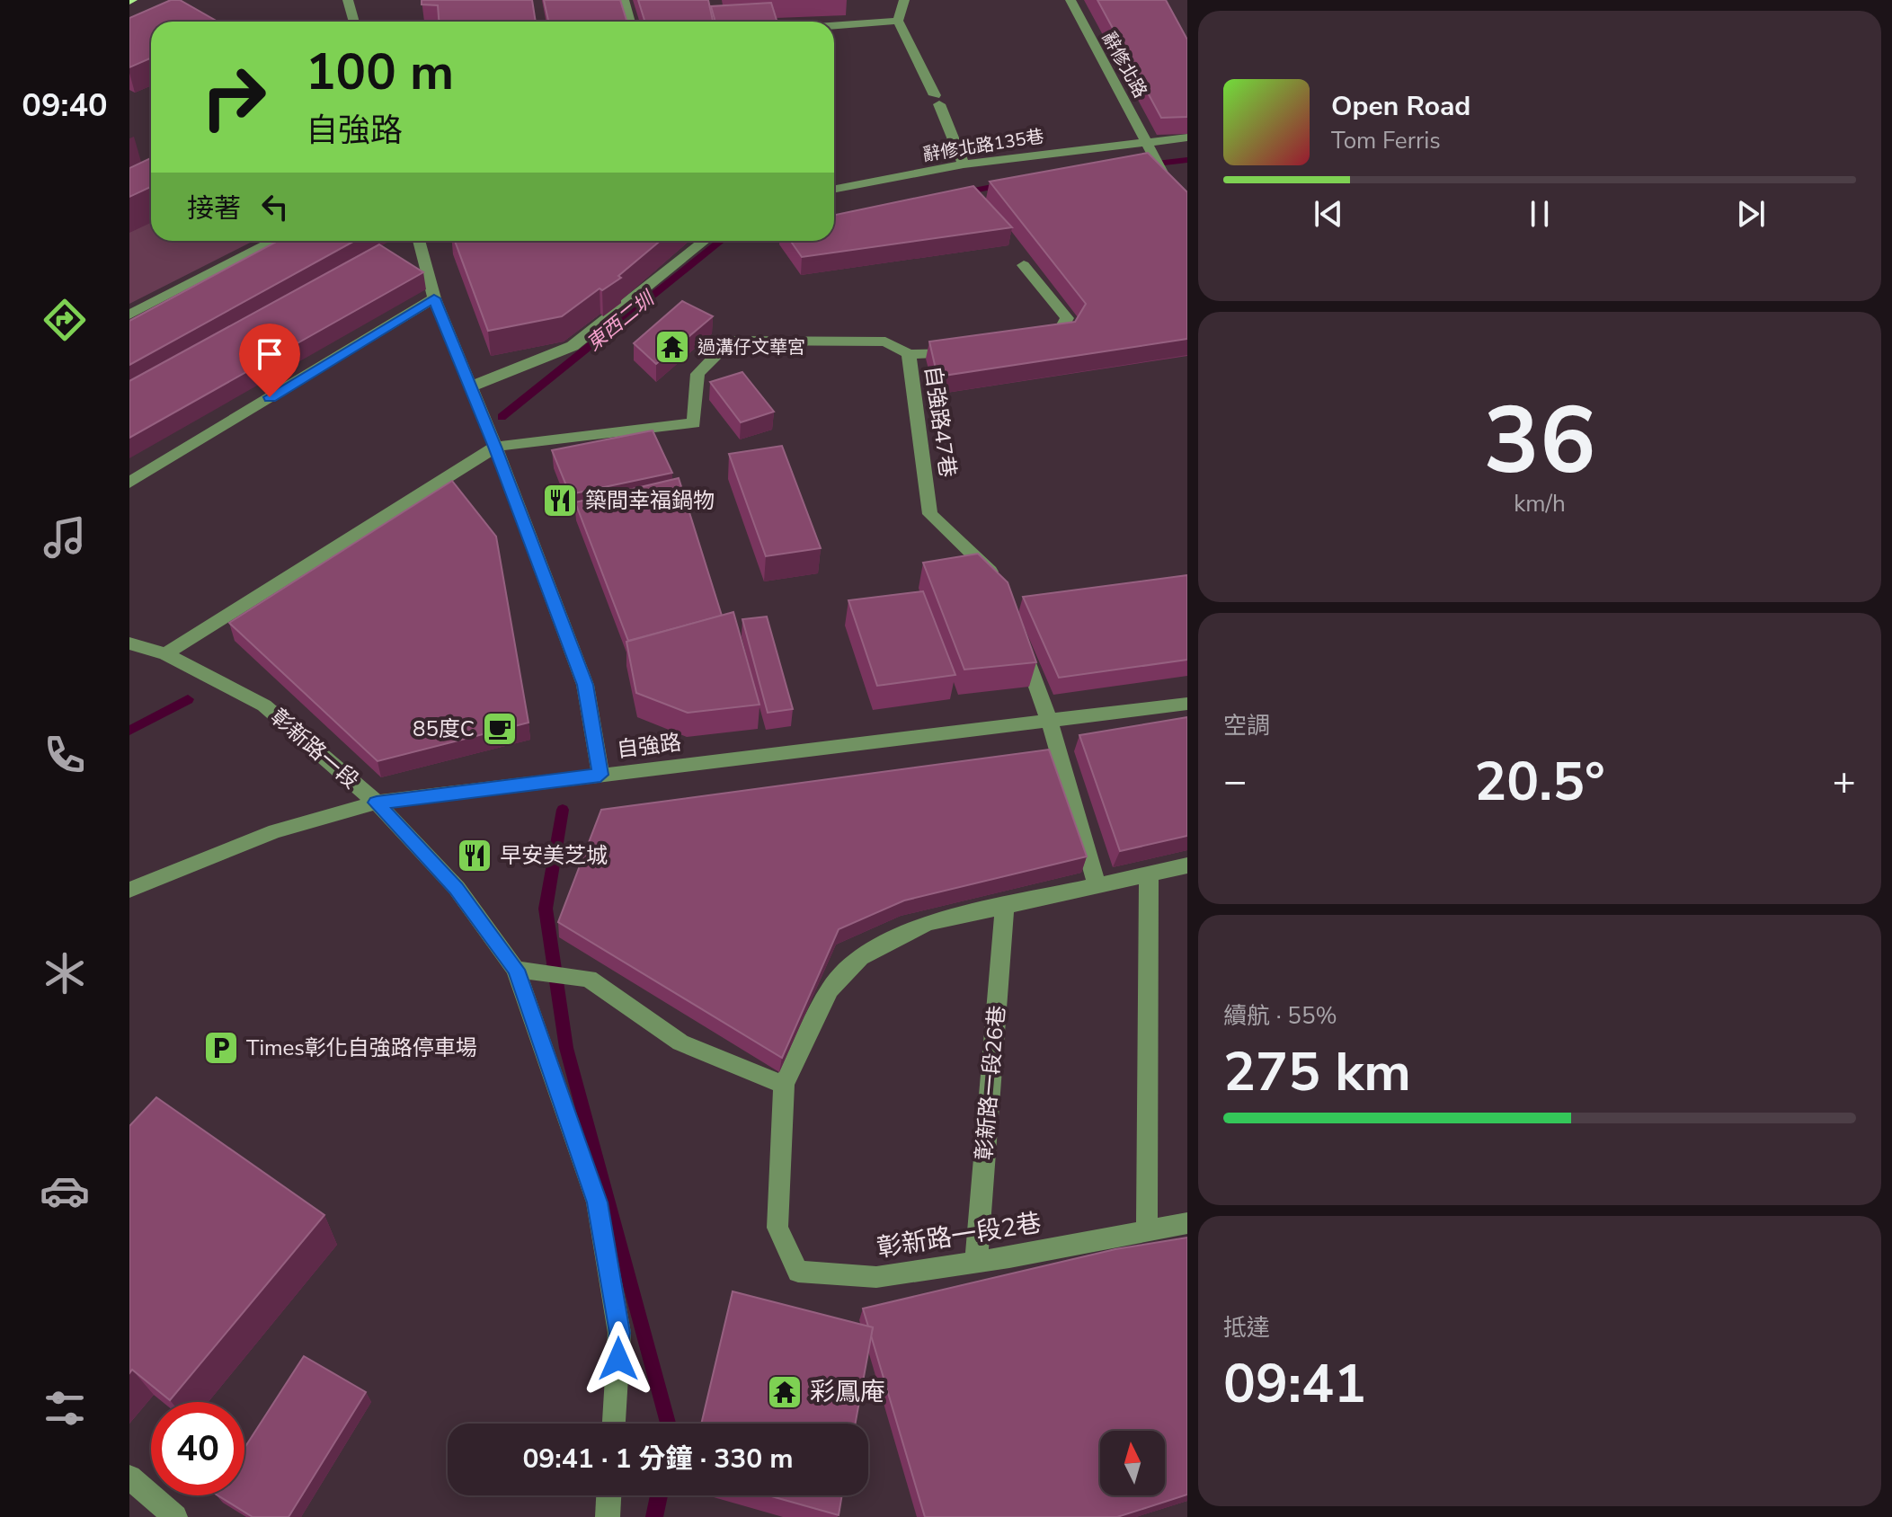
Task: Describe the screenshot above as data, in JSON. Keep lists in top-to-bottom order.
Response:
{
  "streets": {
    "street": [
      "辭修北路",
      "辭修北路135巷",
      "自強路47巷",
      "自強路",
      "彰新路一段",
      "彰新路一段26巷",
      "彰新路一段2巷"
    ]
  },
  "crossings": [
    ["辭修北路", "辭修北路135巷"],
    ["自強路", "彰新路一段"],
    ["彰新路一段26巷", "彰新路一段2巷"]
  ],
  "water": ["東西二圳"],
  "places": {
    "temple": ["過溝仔文華宮", "彩鳳庵"],
    "restaurant": ["築間幸福鍋物", "早安美芝城"],
    "cafe": ["85度C"],
    "parking": ["Times彰化自強路停車場"]
  },
  "north": "top",
  "page": {
    "tabs": "09:40",
    "turn": ["100 m", "自強路"],
    "song": ["Open Road", "Tom Ferris"],
    "then": "接著",
    "tile": [
      ["36", "km/h"],
      "空調",
      ["續航 · 55%", "275 km"],
      ["抵達", "09:41"]
    ],
    "heat": ["−", "20.5°", "+"],
    "limit": "40",
    "trip": "09:41 · 1 分鐘 · 330 m"
  }
}
